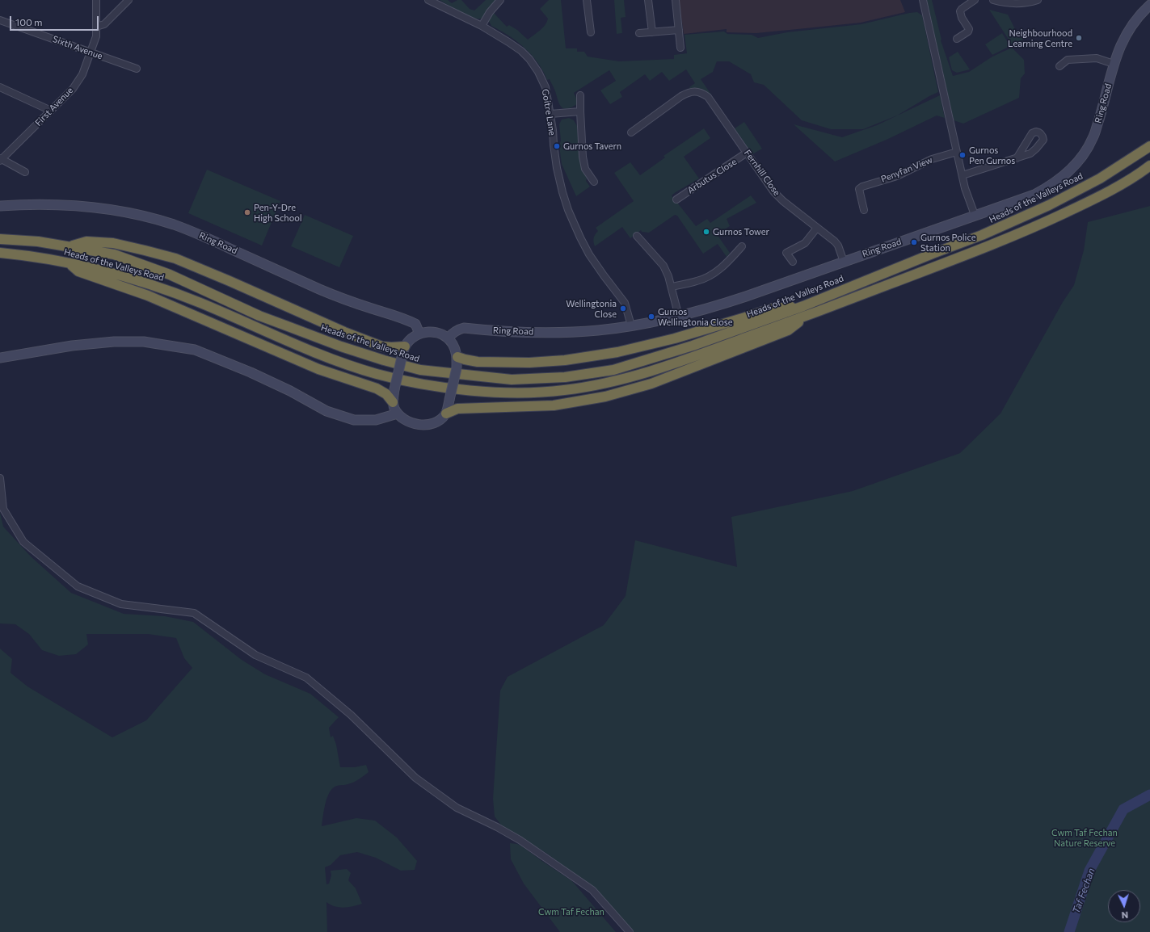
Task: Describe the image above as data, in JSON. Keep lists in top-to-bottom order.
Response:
{
  "streets": {
    "highway": ["Heads of the Valleys Road"],
    "street": [
      "Sixth Avenue",
      "Ring Road",
      "First Avenue",
      "Goitre Lane",
      "Penyfan View",
      "Fernhill Close",
      "Arbutus Close"
    ]
  },
  "crossings": [
    ["Sixth Avenue", "First Avenue"],
    ["Ring Road", "Goitre Lane"],
    ["Ring Road", "Fernhill Close"],
    ["Fernhill Close", "Arbutus Close"]
  ],
  "water": ["Taf Fechan"],
  "parks": ["Cwm Taf Fechan Nature Reserve", "Cwm Taf Fechan"],
  "places": [
    "Neighbourhood Learning Centre",
    "Gurnos Tavern",
    "Gurnos Pen Gurnos",
    "Pen-Y-Dre High School",
    "Gurnos Tower",
    "Gurnos Police Station",
    "Wellingtonia Close",
    "Gurnos Wellingtonia Close"
  ],
  "scale_bar": "100 m",
  "north": "bottom"
}
